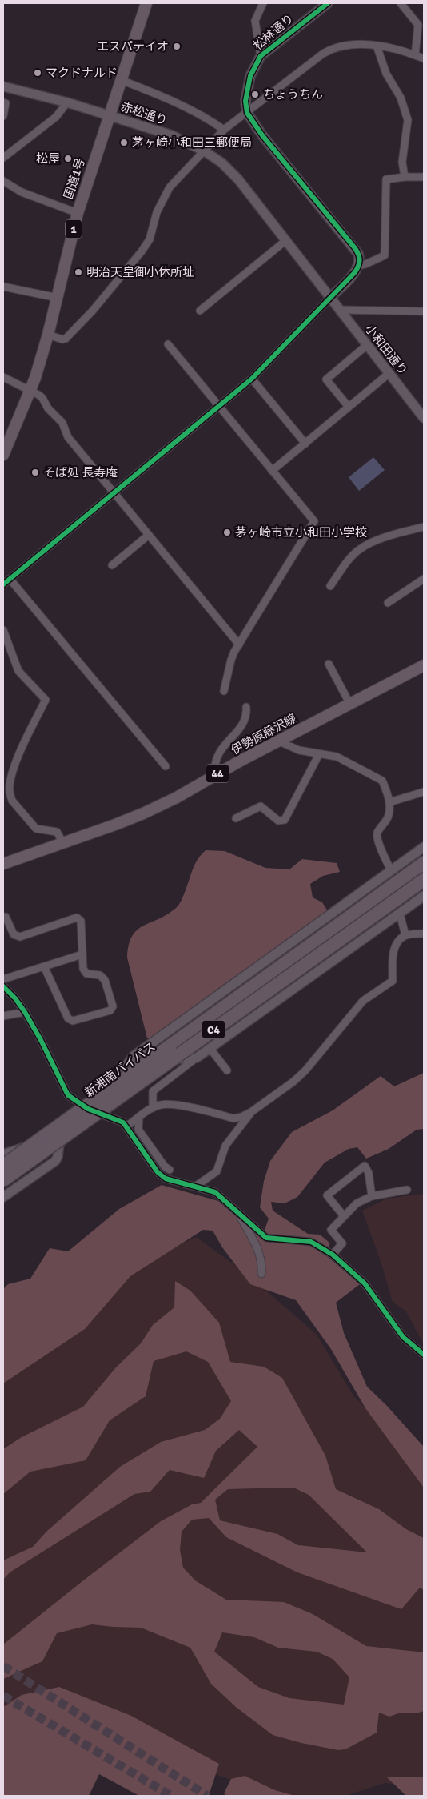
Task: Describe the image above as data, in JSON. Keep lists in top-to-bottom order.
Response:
{
  "streets": {
    "highway": [
      "国道1号",
      "1",
      "C4",
      "新湘南バイパス"
    ],
    "main road": ["伊勢原藤沢線", "44"],
    "street": ["松林通り", "赤松通り", "小和田通り"]
  },
  "crossings": [
    ["赤松通り", "国道1号"],
    ["赤松通り", "小和田通り"]
  ],
  "places": [
    "エスパテイオ",
    "マクドナルド",
    "ちょうちん",
    "茅ヶ崎小和田三郵便局",
    "松屋",
    "明治天皇御小休所址",
    "そば処 長寿庵",
    "茅ヶ崎市立小和田小学校"
  ]
}
